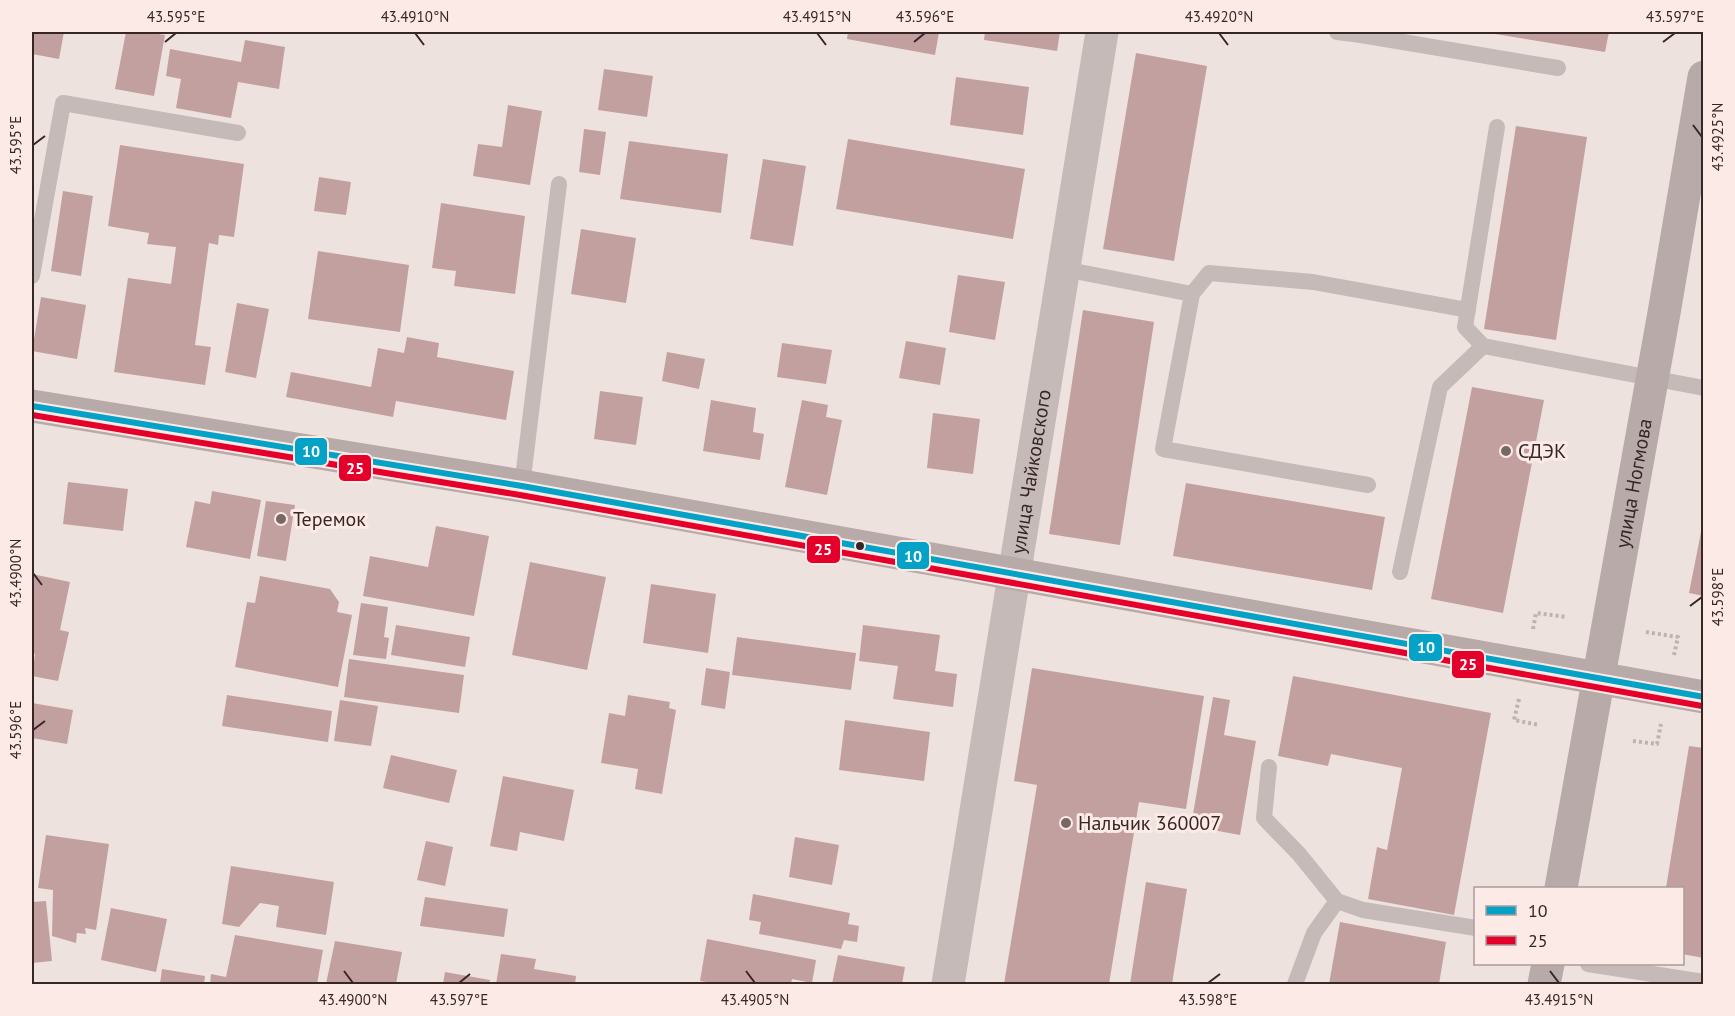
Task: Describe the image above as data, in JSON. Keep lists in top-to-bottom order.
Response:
{
  "streets": {
    "main road": ["улица Ногмова"],
    "street": ["улица Чайковского"]
  },
  "places": ["СДЭК", "Теремок", "Нальчик 360007"],
  "lines": ["transit line 10", "transit line 25"],
  "legend": ["10", "25"],
  "coordinates": [
    "43.595°E",
    "43.4910°N",
    "43.4915°N",
    "43.596°E",
    "43.4920°N",
    "43.597°E",
    "43.4925°N",
    "43.4900°N",
    "43.598°E",
    "43.4905°N"
  ]
}
